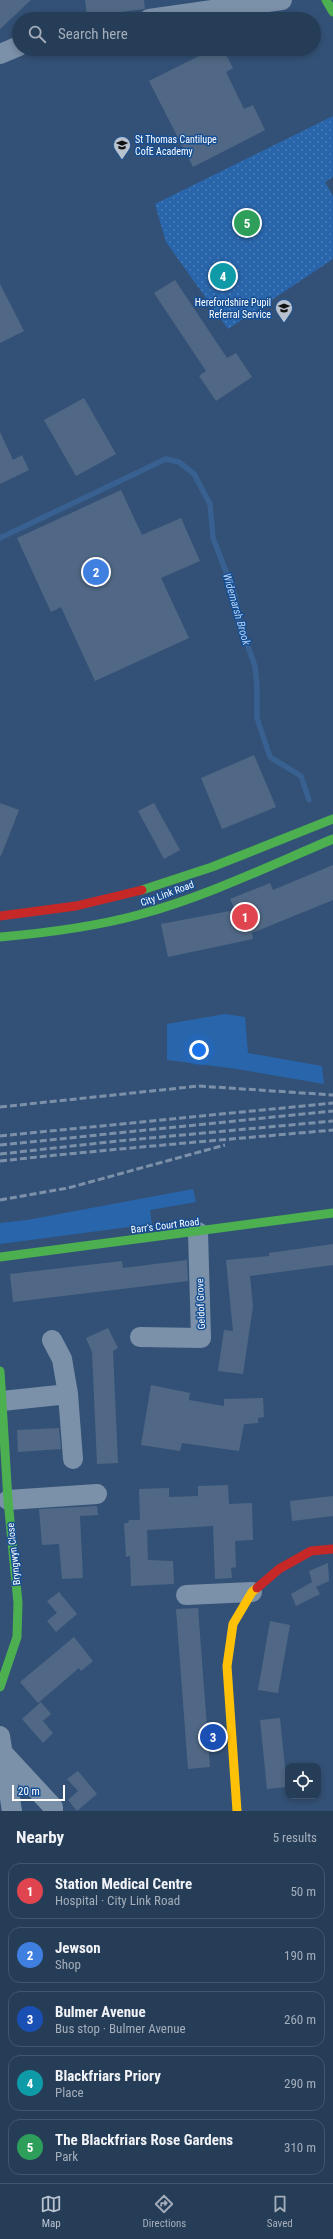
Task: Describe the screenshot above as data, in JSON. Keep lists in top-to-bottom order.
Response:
{
  "streets": {
    "main road": ["City Link Road", "Barr's Court Road", "Bryngwyn Close"],
    "street": ["Geldof Grove"]
  },
  "crossings": [
    ["Barr's Court Road", "Geldof Grove"]
  ],
  "water": ["Widemarsh Brook"],
  "places": {
    "school or university": ["St Thomas Cantilupe CofE Academy", "Herefordshire Pupil Referral Service"]
  },
  "scale_bar": "20 m",
  "page": {
    "search": "Search here",
    "pins": [
      "5",
      "4",
      "2",
      "1",
      "3"
    ],
    "scale": "20 m",
    "heading": ["Nearby", "5 results"],
    "list": [
      {
        "mark": "1",
        "name": "Station Medical Centre",
        "note": "Hospital · City Link Road",
        "value": "50 m"
      },
      {
        "mark": "2",
        "name": "Jewson",
        "note": "Shop",
        "value": "190 m"
      },
      {
        "mark": "3",
        "name": "Bulmer Avenue",
        "note": "Bus stop · Bulmer Avenue",
        "value": "260 m"
      },
      {
        "mark": "4",
        "name": "Blackfriars Priory",
        "note": "Place",
        "value": "290 m"
      },
      {
        "mark": "5",
        "name": "The Blackfriars Rose Gardens",
        "note": "Park",
        "value": "310 m"
      }
    ],
    "nav": ["Map", "Directions", "Saved"]
  }
}
